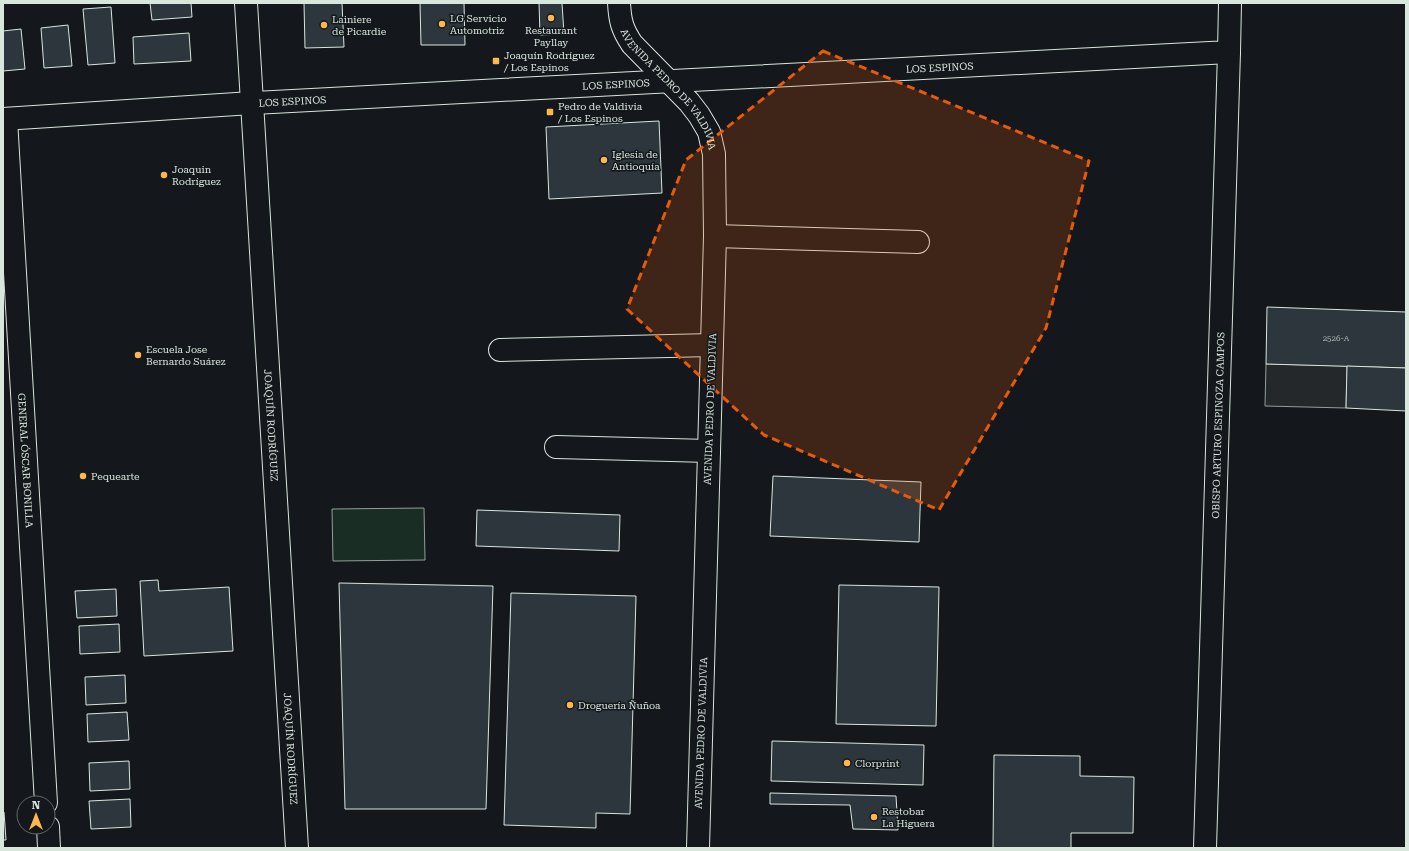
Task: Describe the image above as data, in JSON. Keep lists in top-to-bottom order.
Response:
{
  "streets": {
    "street": [
      "LOS ESPINOS",
      "AVENIDA PEDRO DE VALDIVIA",
      "JOAQUÍN RODRÍGUEZ",
      "OBISPO ARTURO ESPINOZA CAMPOS",
      "GENERAL ÓSCAR BONILLA"
    ]
  },
  "crossings": [
    ["LOS ESPINOS", "AVENIDA PEDRO DE VALDIVIA"],
    ["LOS ESPINOS", "JOAQUÍN RODRÍGUEZ"],
    ["LOS ESPINOS", "OBISPO ARTURO ESPINOZA CAMPOS"],
    ["LOS ESPINOS", "GENERAL ÓSCAR BONILLA"]
  ],
  "places": {
    "other": [
      "Restaurant Payllay",
      "LG Servicio Automotriz",
      "Lainiere de Picardie",
      "Iglesia de Antioquía",
      "Joaquin Rodríguez",
      "Escuela Jose Bernardo Suárez",
      "Pequearte",
      "Droguería Ñuñoa",
      "Clorprint",
      "Restobar La Higuera"
    ],
    "transit": ["Joaquín Rodríguez / Los Espinos", "Pedro de Valdivia / Los Espinos"]
  },
  "house_numbers": ["2526-A"],
  "north": "top"
}
